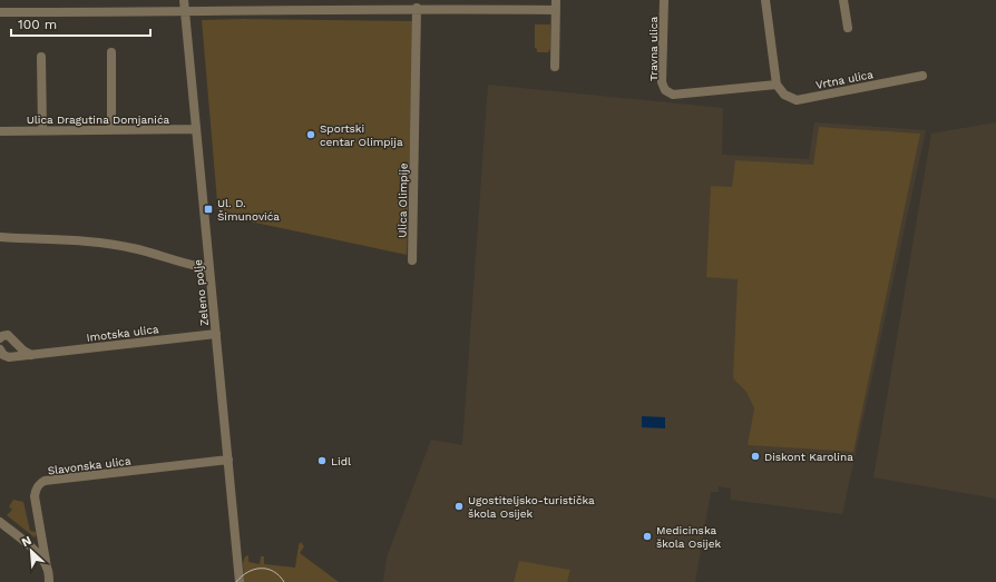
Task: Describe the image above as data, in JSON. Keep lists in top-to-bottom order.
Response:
{
  "streets": {
    "street": [
      "Travna ulica",
      "Vrtna ulica",
      "Ulica Dragutina Domjanića",
      "Ulica Olimpije",
      "Zeleno polje",
      "Imotska ulica",
      "Slavonska ulica"
    ]
  },
  "crossings": [
    ["Travna ulica", "Vrtna ulica"],
    ["Ulica Dragutina Domjanića", "Zeleno polje"],
    ["Zeleno polje", "Imotska ulica"],
    ["Zeleno polje", "Slavonska ulica"]
  ],
  "places": {
    "other": [
      "Sportski centar Olimpija",
      "Diskont Karolina",
      "Lidl",
      "Ugostiteljsko-turistička škola Osijek",
      "Medicinska škola Osijek"
    ],
    "transit": ["Ul. D. Šimunovića"]
  },
  "scale_bar": "100 m",
  "north": "top left"
}
